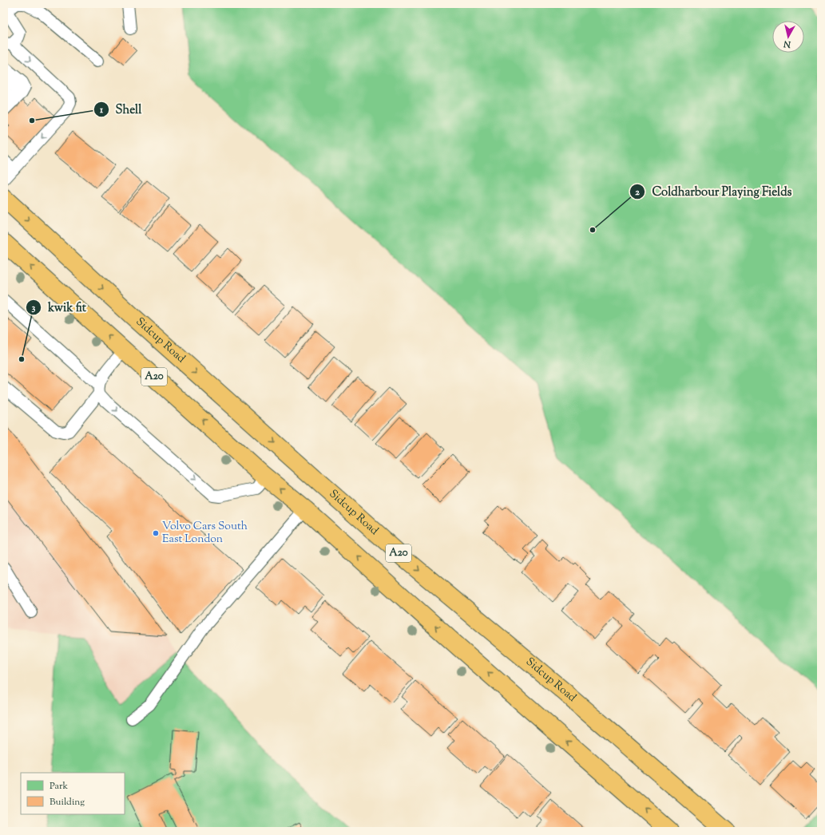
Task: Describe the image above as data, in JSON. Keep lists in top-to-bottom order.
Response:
{
  "streets": {
    "highway": ["Sidcup Road", "A20"]
  },
  "places": [
    "Shell",
    "Coldharbour Playing Fields",
    "kwik fit",
    "Volvo Cars South East London"
  ],
  "legend": ["Park", "Building"],
  "north": "bottom"
}
